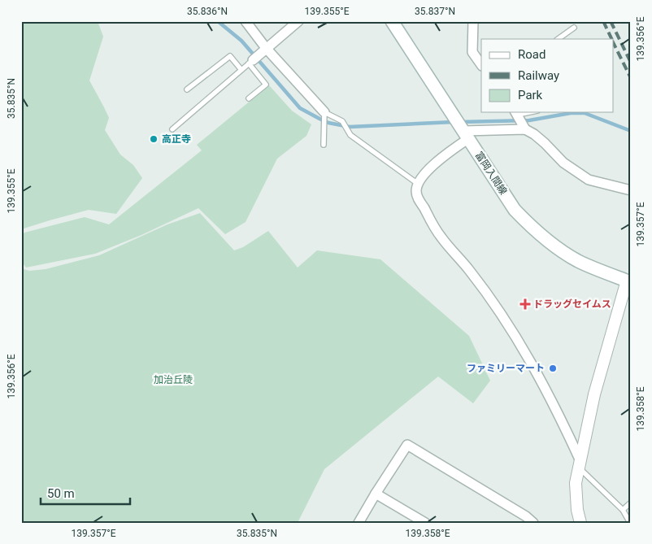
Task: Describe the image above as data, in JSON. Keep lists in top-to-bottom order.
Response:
{
  "streets": {
    "main road": ["富岡入間線"]
  },
  "parks": ["加治丘陵"],
  "places": {
    "other": ["高正寺", "ファミリーマート"],
    "health": ["ドラッグセイムス"]
  },
  "legend": ["Road", "Railway", "Park"],
  "scale_bar": "50 m",
  "coordinates": [
    "35.836°N",
    "139.355°E",
    "35.837°N",
    "139.356°E",
    "35.835°N",
    "139.357°E",
    "139.358°E"
  ]
}
